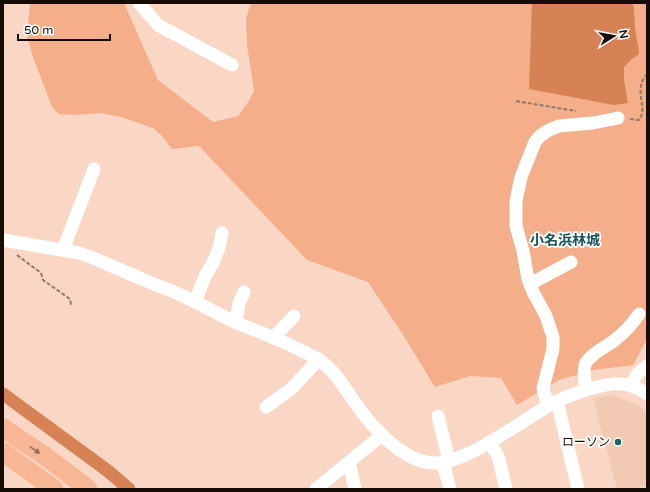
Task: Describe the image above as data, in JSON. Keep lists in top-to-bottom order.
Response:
{
  "districts": ["小名浜林城"],
  "places": ["ローソン"],
  "scale_bar": "50 m",
  "north": "right"
}
